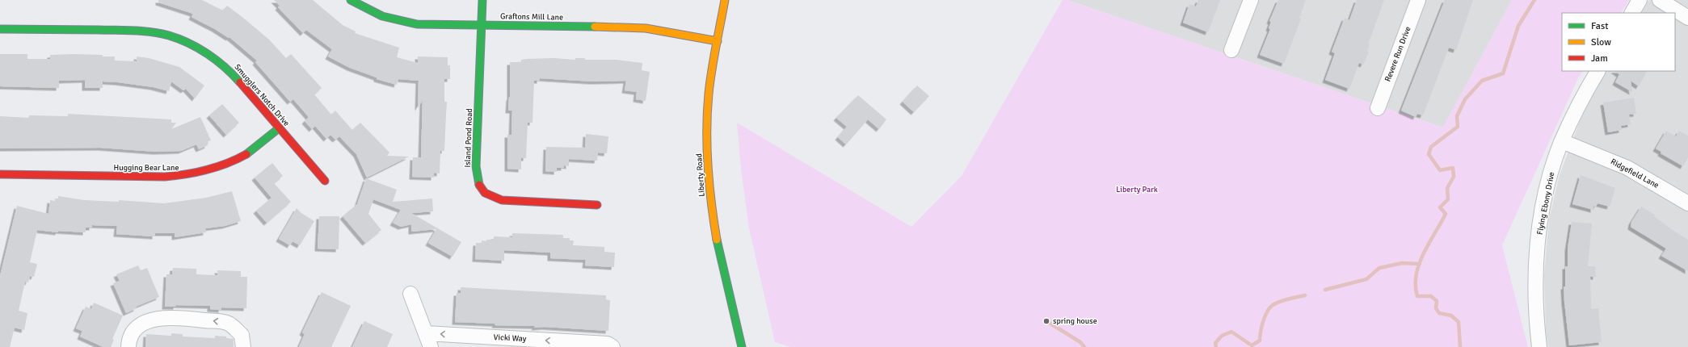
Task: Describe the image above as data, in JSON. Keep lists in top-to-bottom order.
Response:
{
  "streets": {
    "street": [
      "Graftons Mill Lane",
      "Revere Run Drive",
      "Smugglers Notch Drive",
      "Island Pond Road",
      "Hugging Bear Lane",
      "Ridgefield Lane",
      "Liberty Road",
      "Flying Ebony Drive",
      "Vicki Way"
    ]
  },
  "crossings": [
    ["Graftons Mill Lane", "Island Pond Road"],
    ["Graftons Mill Lane", "Liberty Road"],
    ["Smugglers Notch Drive", "Hugging Bear Lane"],
    ["Ridgefield Lane", "Flying Ebony Drive"]
  ],
  "one_way": ["Vicki Way"],
  "parks": ["Liberty Park"],
  "places": ["spring house"],
  "legend": ["Fast", "Slow", "Jam"]
}
